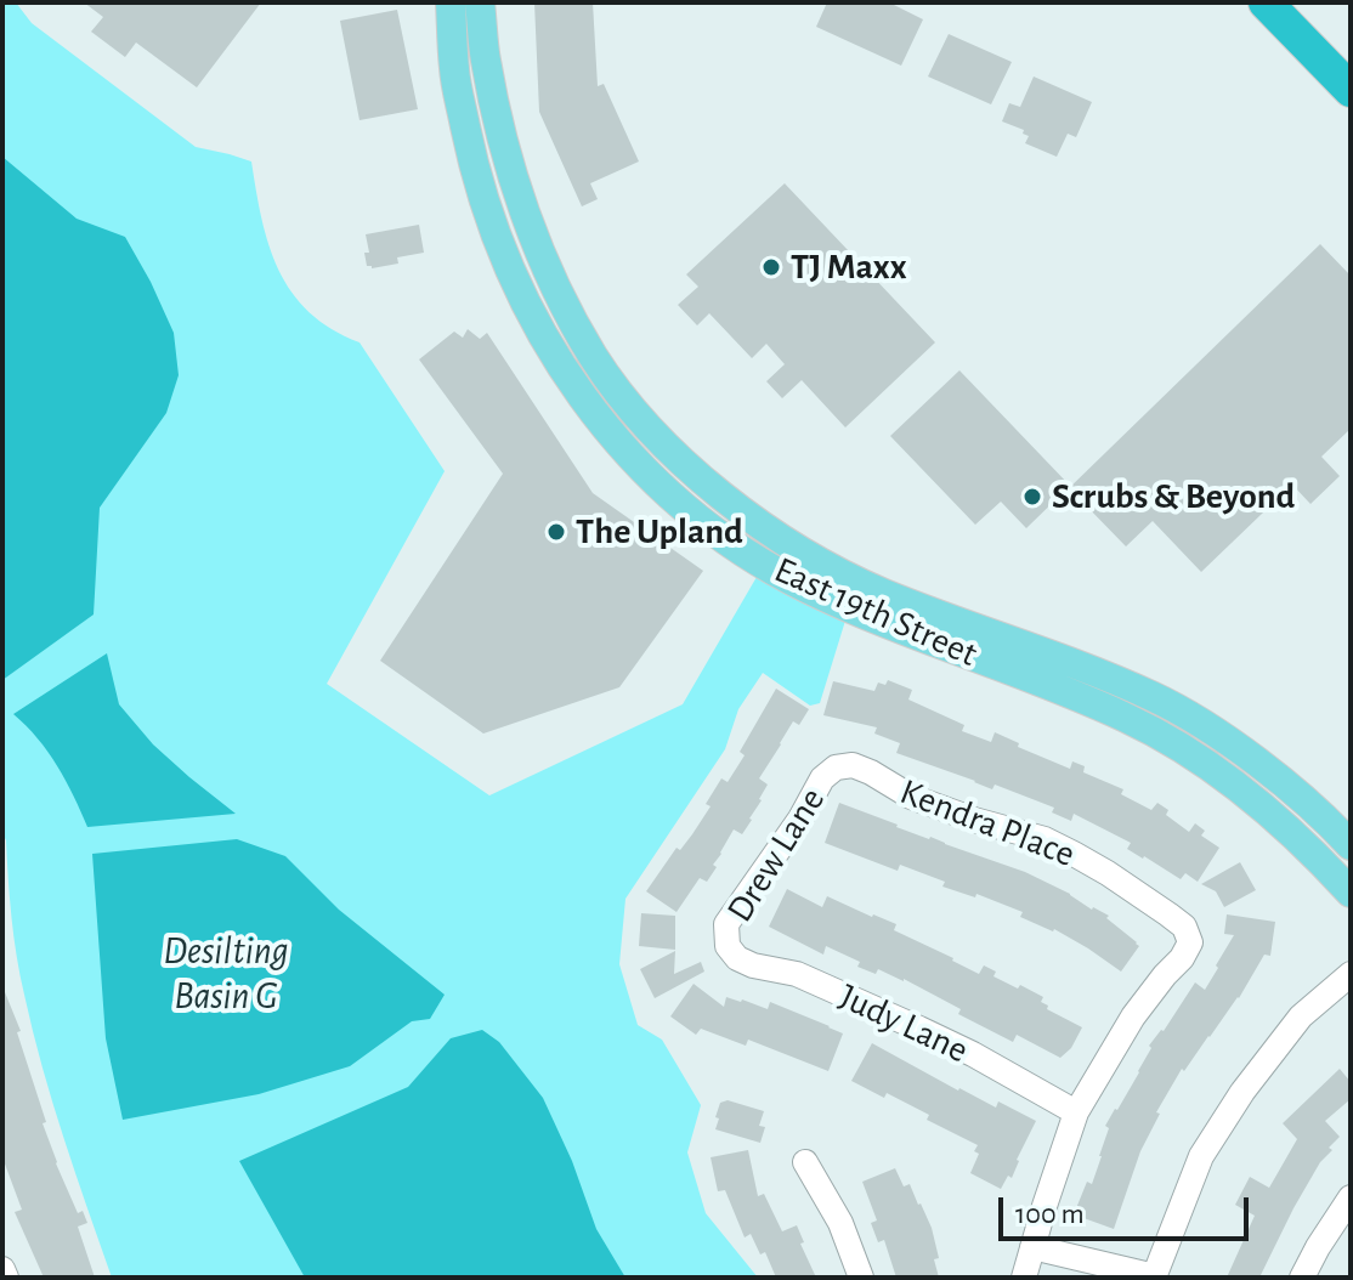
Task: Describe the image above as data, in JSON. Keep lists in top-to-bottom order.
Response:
{
  "streets": {
    "main road": ["East 19th Street"],
    "street": ["Kendra Place", "Drew Lane", "Judy Lane"]
  },
  "crossings": [
    ["Kendra Place", "Drew Lane"],
    ["Kendra Place", "Judy Lane"],
    ["Drew Lane", "Judy Lane"]
  ],
  "water": ["Desilting Basin G"],
  "places": ["TJ Maxx", "Scrubs & Beyond", "The Upland"],
  "scale_bar": "100 m"
}
